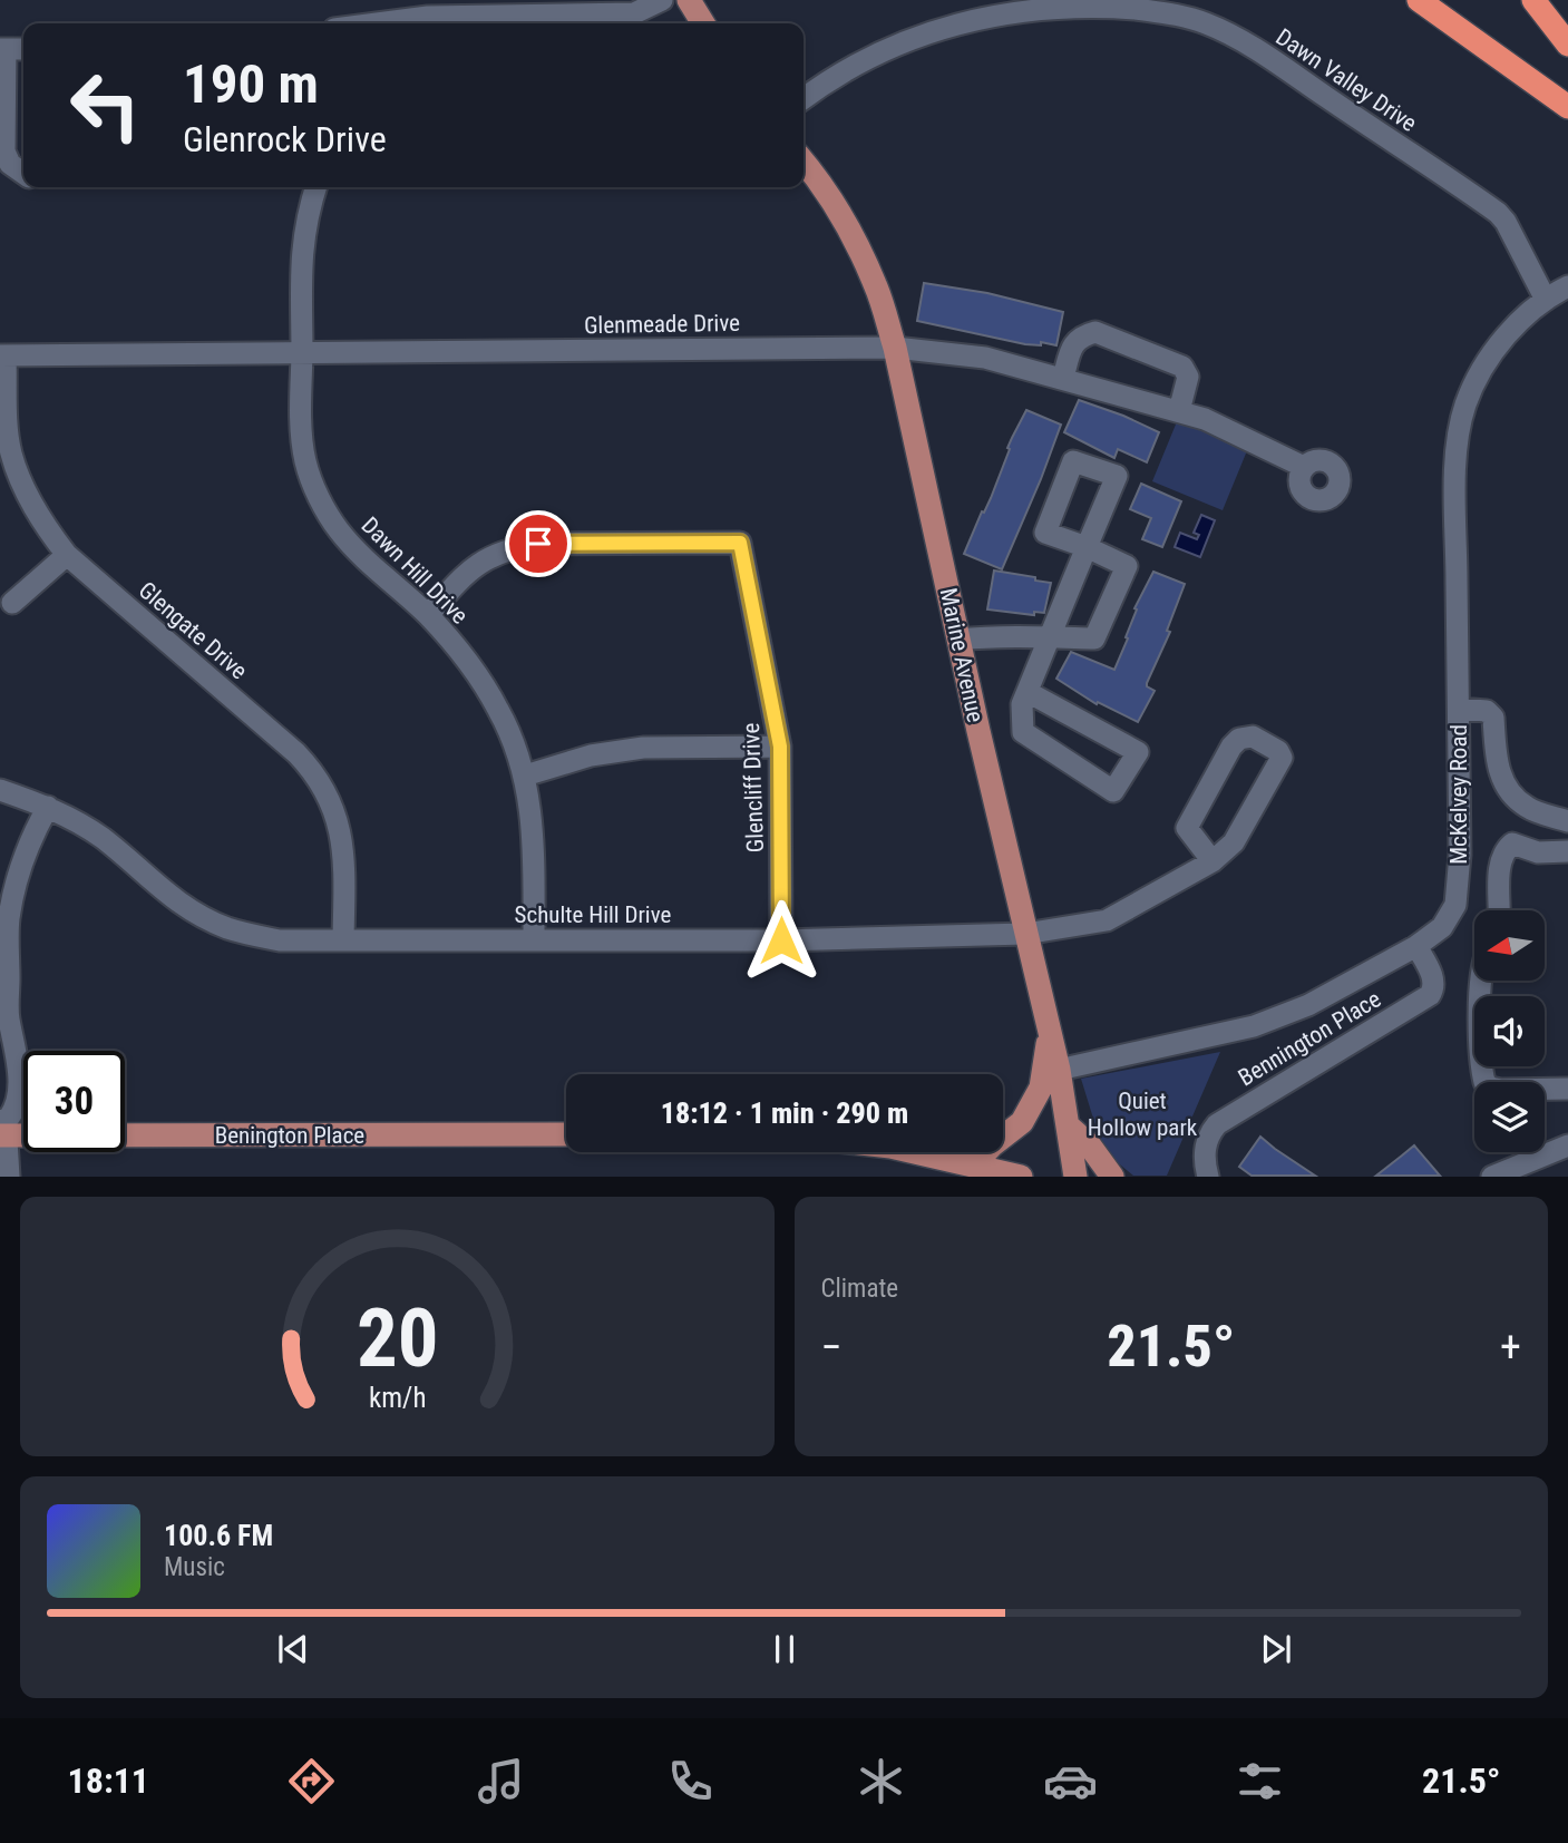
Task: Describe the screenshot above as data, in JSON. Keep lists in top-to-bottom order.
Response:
{
  "streets": {
    "main road": ["Marine Avenue", "Benington Place"],
    "street": [
      "Dawn Valley Drive",
      "Glenmeade Drive",
      "Dawn Hill Drive",
      "Glengate Drive",
      "Glencliff Drive",
      "McKelvey Road",
      "Schulte Hill Drive",
      "Bennington Place"
    ]
  },
  "crossings": [
    ["Dawn Valley Drive", "McKelvey Road"],
    ["Glenmeade Drive", "Dawn Hill Drive"],
    ["Glenmeade Drive", "Glengate Drive"],
    ["Glenmeade Drive", "Marine Avenue"],
    ["Dawn Hill Drive", "Glencliff Drive"],
    ["Dawn Hill Drive", "Schulte Hill Drive"],
    ["Glengate Drive", "Schulte Hill Drive"],
    ["Marine Avenue", "McKelvey Road"],
    ["Marine Avenue", "Schulte Hill Drive"],
    ["Glencliff Drive", "Schulte Hill Drive"],
    ["McKelvey Road", "Bennington Place"]
  ],
  "parks": ["Quiet Hollow park"],
  "north": "left",
  "page": {
    "turn": ["190 m", "Glenrock Drive"],
    "limit": "30",
    "trip": "18:12 · 1 min · 290 m",
    "tile": "Climate",
    "heat": ["−", "21.5°", "+"],
    "song": ["100.6 FM", "Music"],
    "tabs": ["18:11", "21.5°"],
    "gauge": ["20", "km/h"]
  }
}
